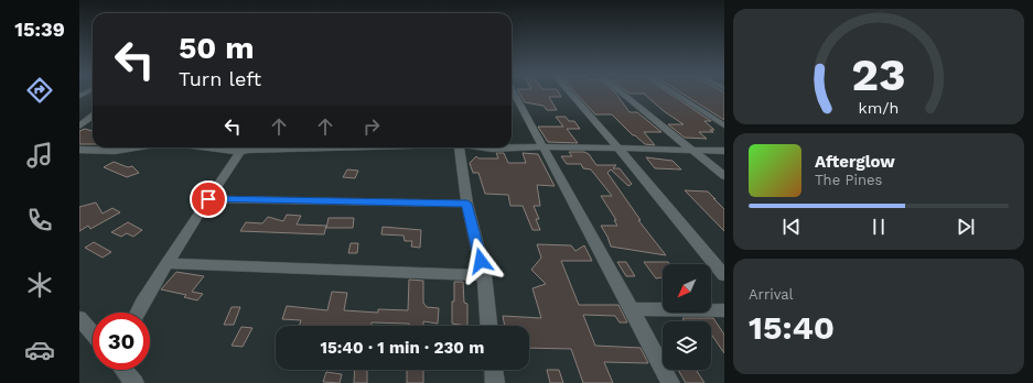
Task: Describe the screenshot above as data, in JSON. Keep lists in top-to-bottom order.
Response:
{
  "north": "bottom left",
  "page": {
    "tabs": "15:39",
    "turn": ["50 m", "Turn left"],
    "song": ["Afterglow", "The Pines"],
    "tile": ["Arrival", "15:40"],
    "limit": "30",
    "trip": "15:40 · 1 min · 230 m",
    "gauge": ["23", "km/h"]
  }
}
